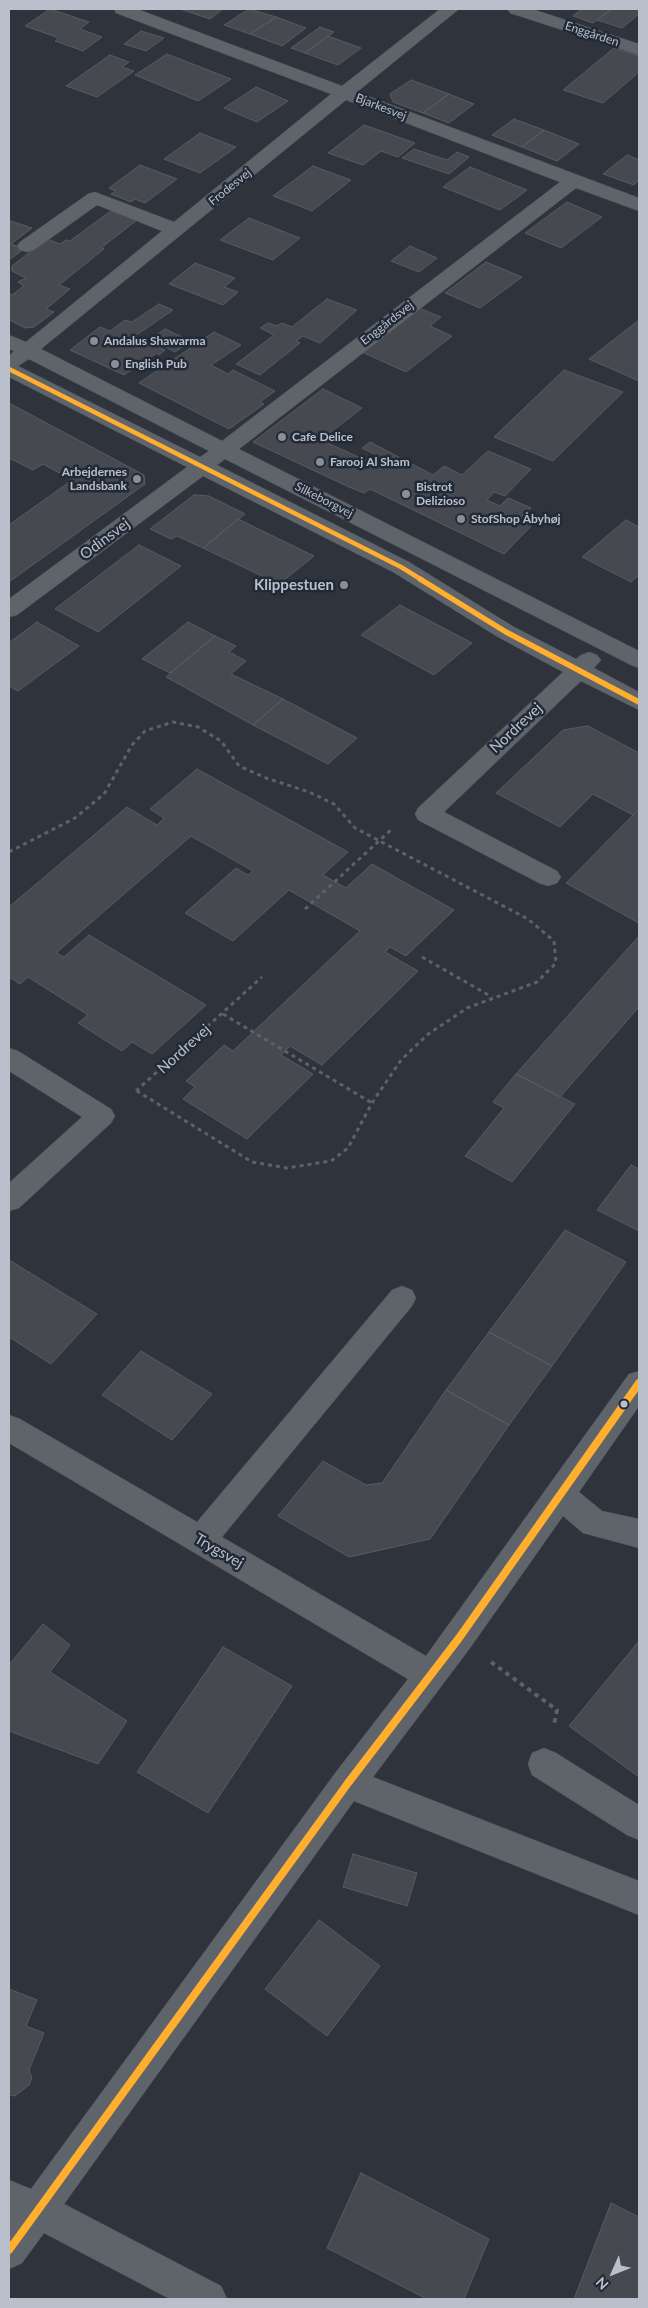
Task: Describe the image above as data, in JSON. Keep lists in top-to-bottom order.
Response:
{
  "streets": {
    "street": [
      "Enggården",
      "Bjarkesvej",
      "Frodesvej",
      "Enggårdsvej",
      "Silkeborgvej",
      "Odinsvej",
      "Nordrevej",
      "Trygsvej"
    ]
  },
  "crossings": [
    ["Bjarkesvej", "Frodesvej"],
    ["Bjarkesvej", "Enggårdsvej"],
    ["Frodesvej", "Silkeborgvej"],
    ["Enggårdsvej", "Silkeborgvej"],
    ["Enggårdsvej", "Odinsvej"],
    ["Silkeborgvej", "Odinsvej"],
    ["Silkeborgvej", "Nordrevej"]
  ],
  "places": [
    "Andalus Shawarma",
    "English Pub",
    "Cafe Delice",
    "Farooj Al Sham",
    "Arbejdernes Landsbank",
    "Bistrot Delizioso",
    "StofShop Åbyhøj",
    "Klippestuen"
  ],
  "north": "bottom left"
}
